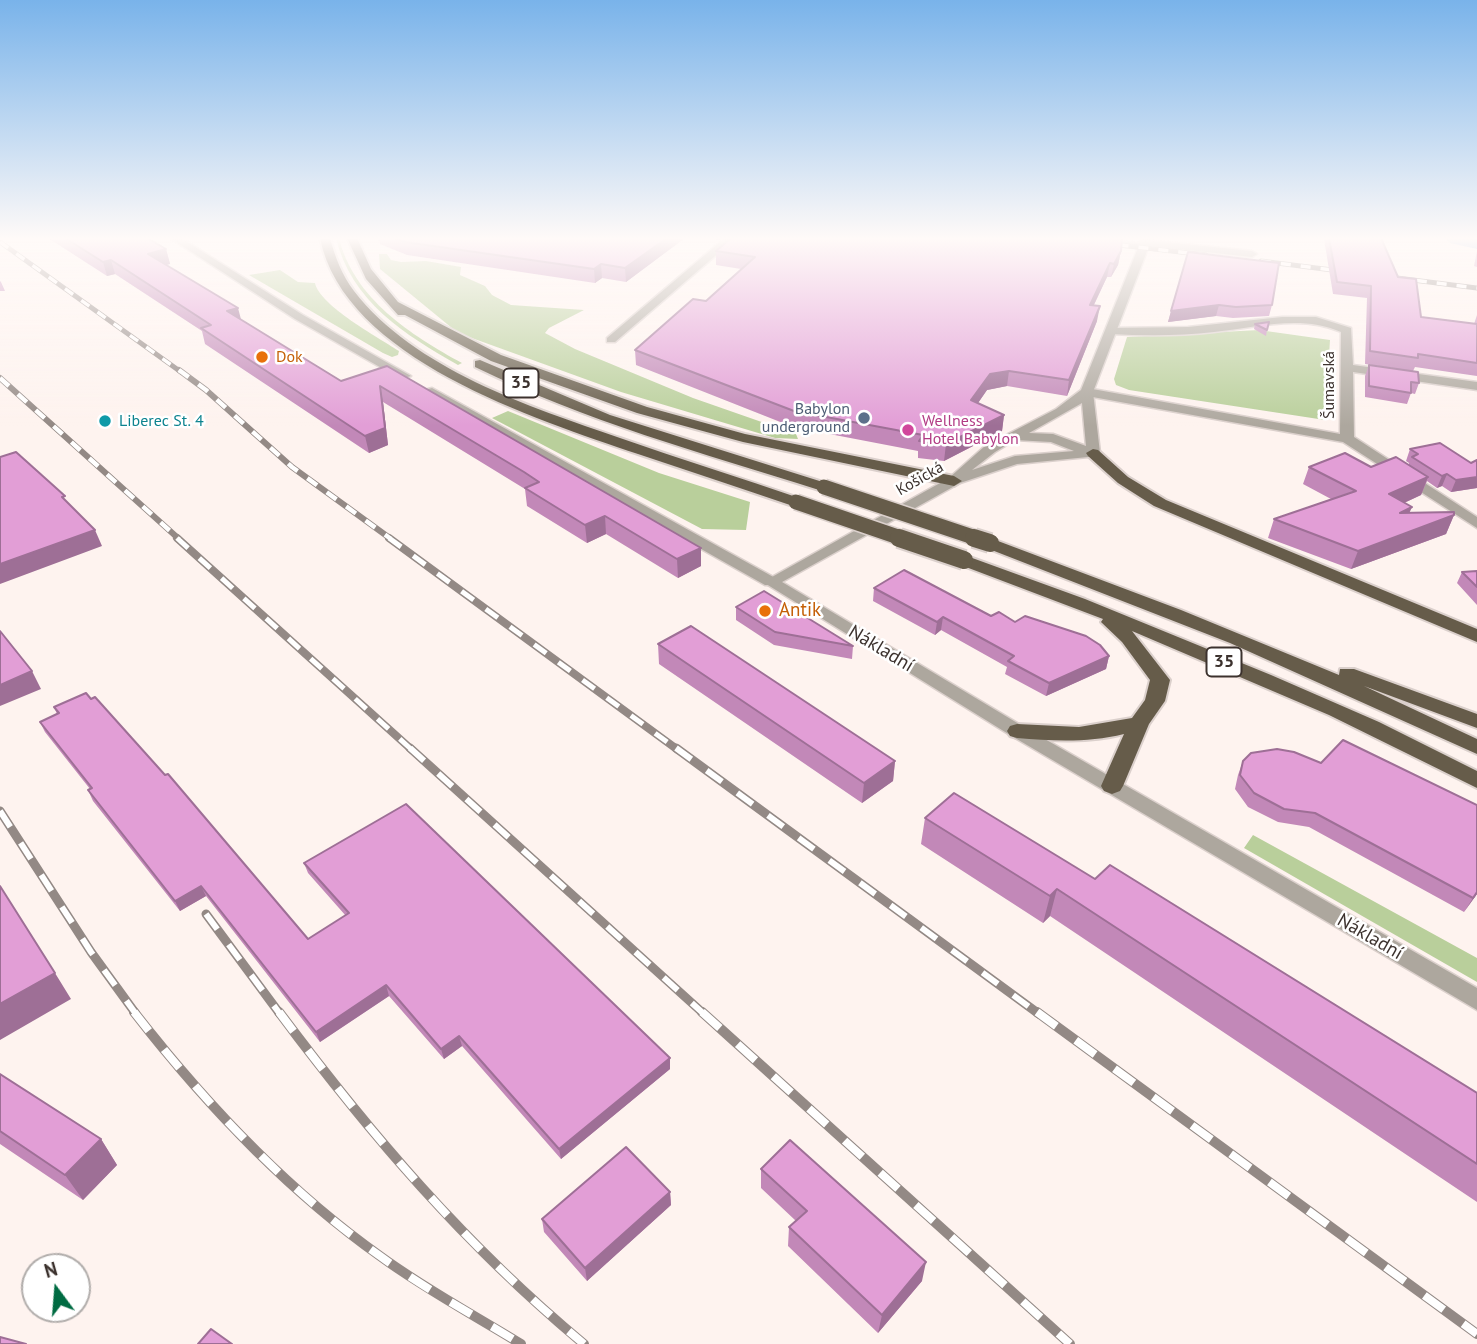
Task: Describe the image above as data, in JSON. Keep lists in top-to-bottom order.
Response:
{
  "streets": {
    "highway": ["35"],
    "street": ["Šumavská", "Košická", "Nákladní"]
  },
  "crossings": [
    ["Košická", "Nákladní"]
  ],
  "places": [
    "Dok",
    "Babylon underground",
    "Liberec St. 4",
    "Wellness Hotel Babylon",
    "Antik"
  ],
  "north": "top"
}
